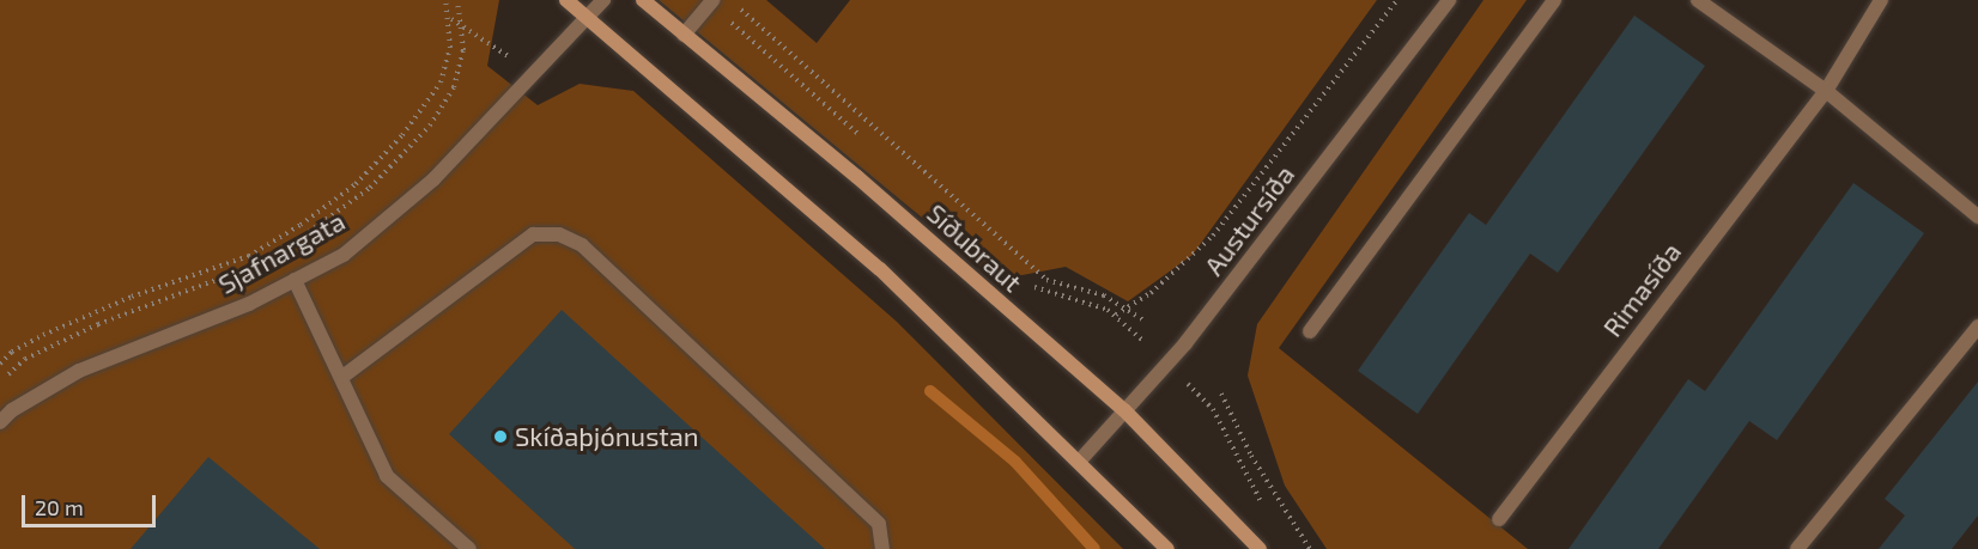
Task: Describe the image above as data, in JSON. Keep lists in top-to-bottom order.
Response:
{
  "streets": {
    "street": [
      "Austursíða",
      "Síðubraut",
      "Sjafnargata",
      "Rimasíða"
    ]
  },
  "crossings": [
    ["Austursíða", "Síðubraut"]
  ],
  "places": ["Skíðaþjónustan"],
  "scale_bar": "20 m"
}
